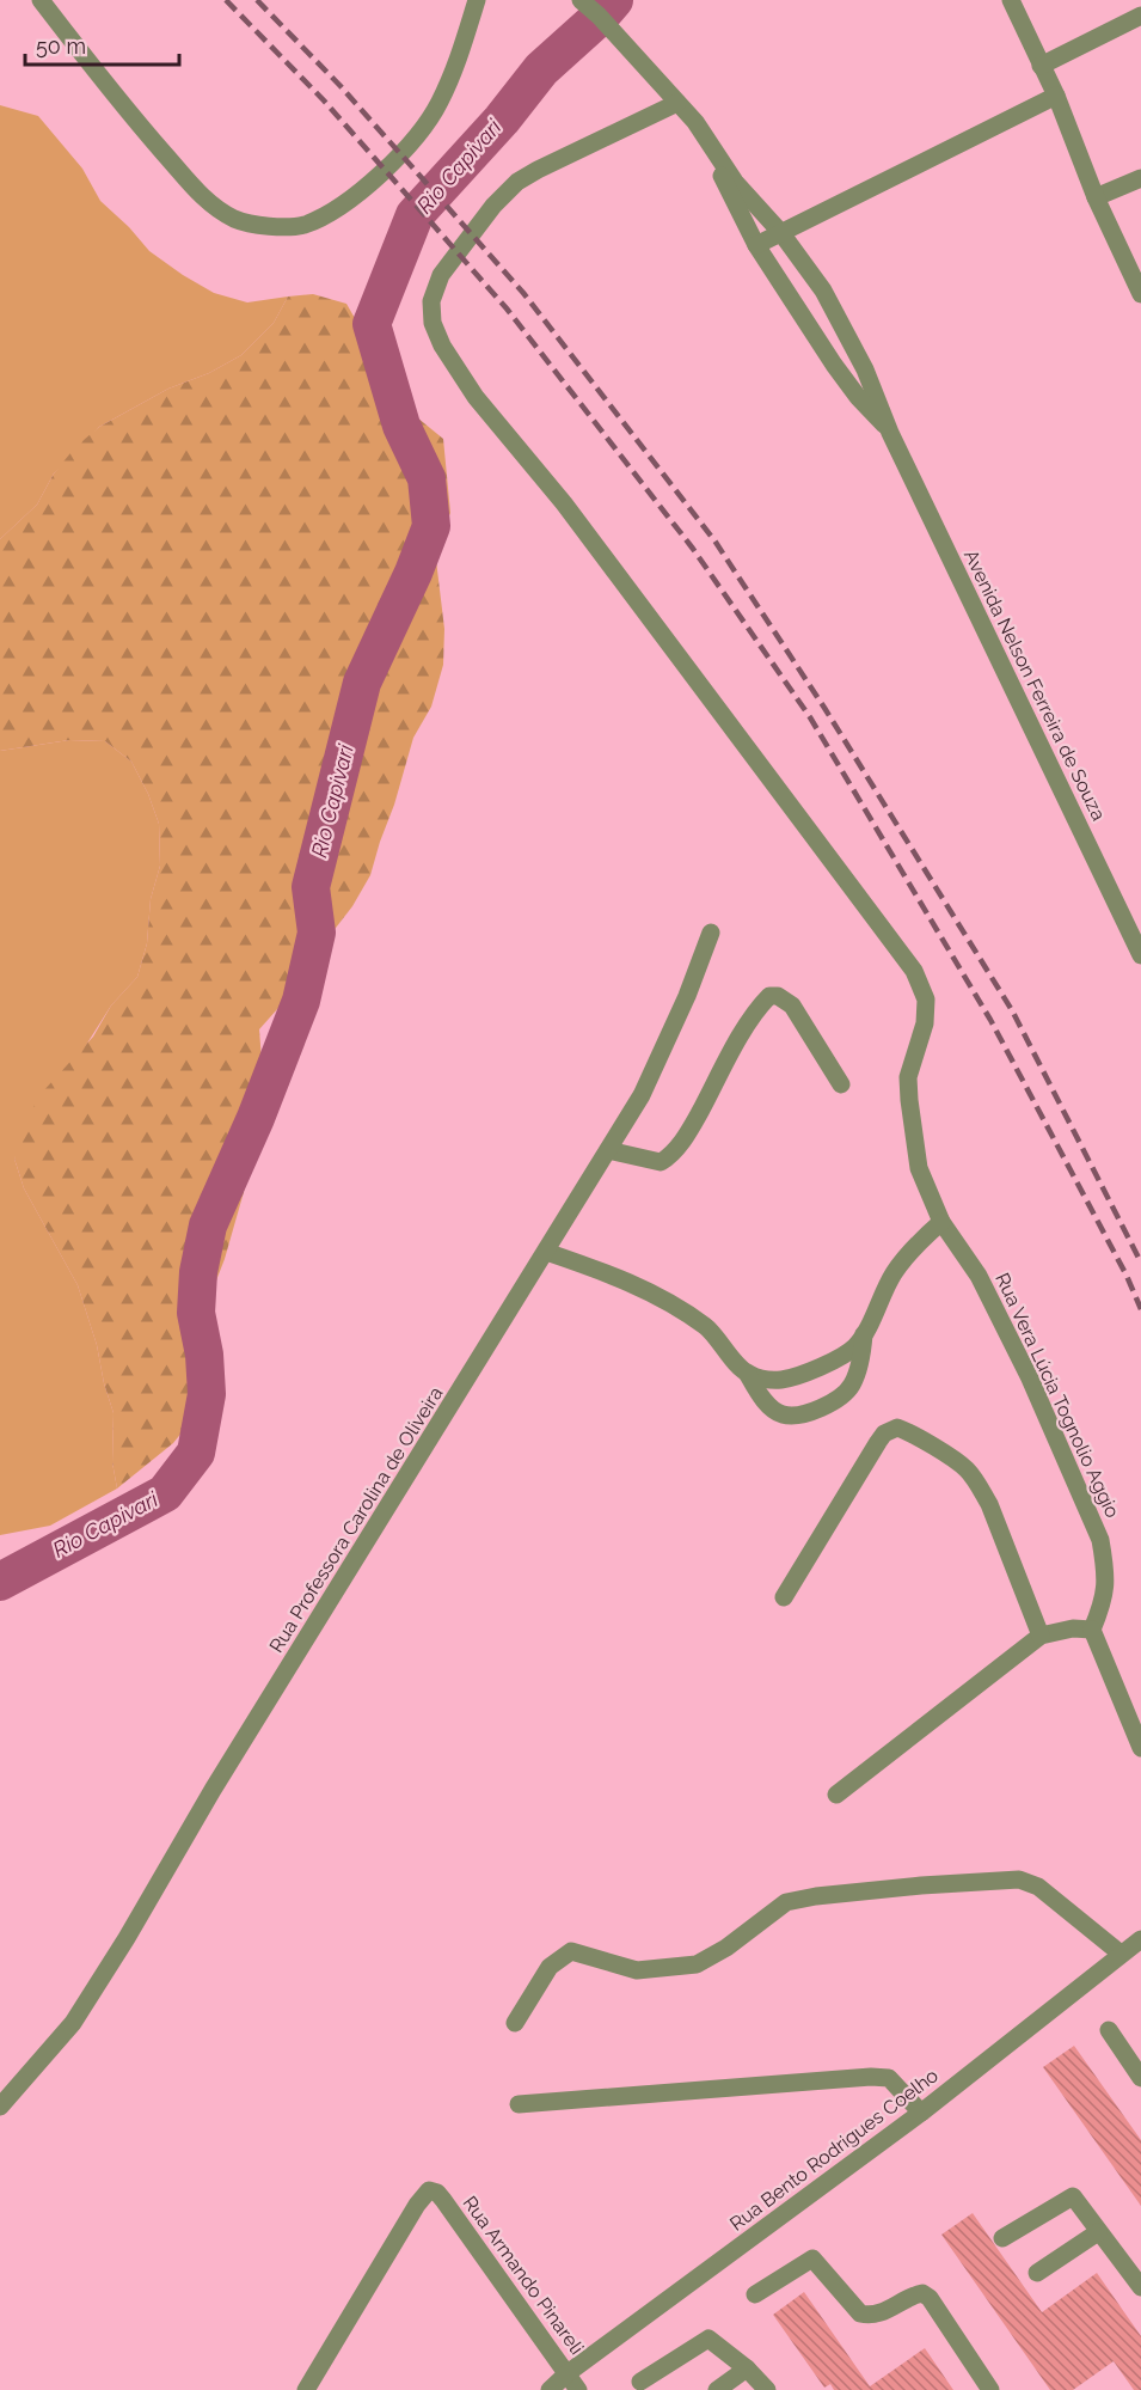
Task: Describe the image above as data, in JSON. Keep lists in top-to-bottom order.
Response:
{
  "streets": {
    "street": [
      "Avenida Nelson Ferreira de Souza",
      "Rua Vera Lúcia Tognolio Aggio",
      "Rua Professora Carolina de Oliveira",
      "Rua Bento Rodrigues Coelho",
      "Rua Armando Pinareli"
    ]
  },
  "crossings": [
    ["Avenida Nelson Ferreira de Souza", "Rua Vera Lúcia Tognolio Aggio"],
    ["Rua Bento Rodrigues Coelho", "Rua Armando Pinareli"]
  ],
  "water": ["Rio Capivari"],
  "scale_bar": "50 m"
}
